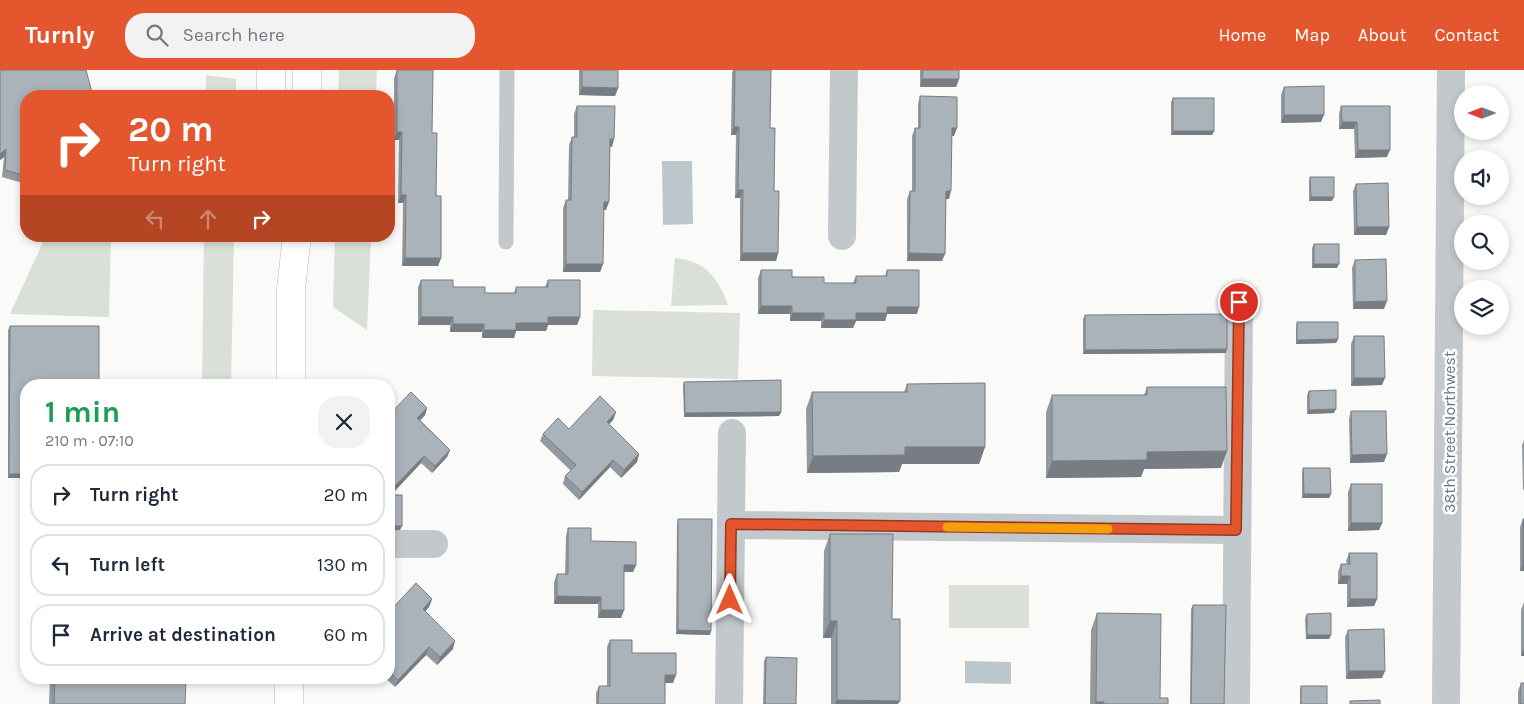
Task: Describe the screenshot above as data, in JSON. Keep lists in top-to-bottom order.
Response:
{
  "streets": {
    "street": ["38th Street Northwest"]
  },
  "north": "left",
  "page": {
    "header": "Turnly",
    "search": "Search here",
    "nav": [
      "Home",
      "Map",
      "About",
      "Contact"
    ],
    "turn": ["20 m", "Turn right"],
    "heading": ["1 min", "210 m · 07:10"],
    "list": [
      {
        "name": "Turn right",
        "value": "20 m"
      },
      {
        "name": "Turn left",
        "value": "130 m"
      },
      {
        "name": "Arrive at destination",
        "value": "60 m"
      }
    ]
  }
}
